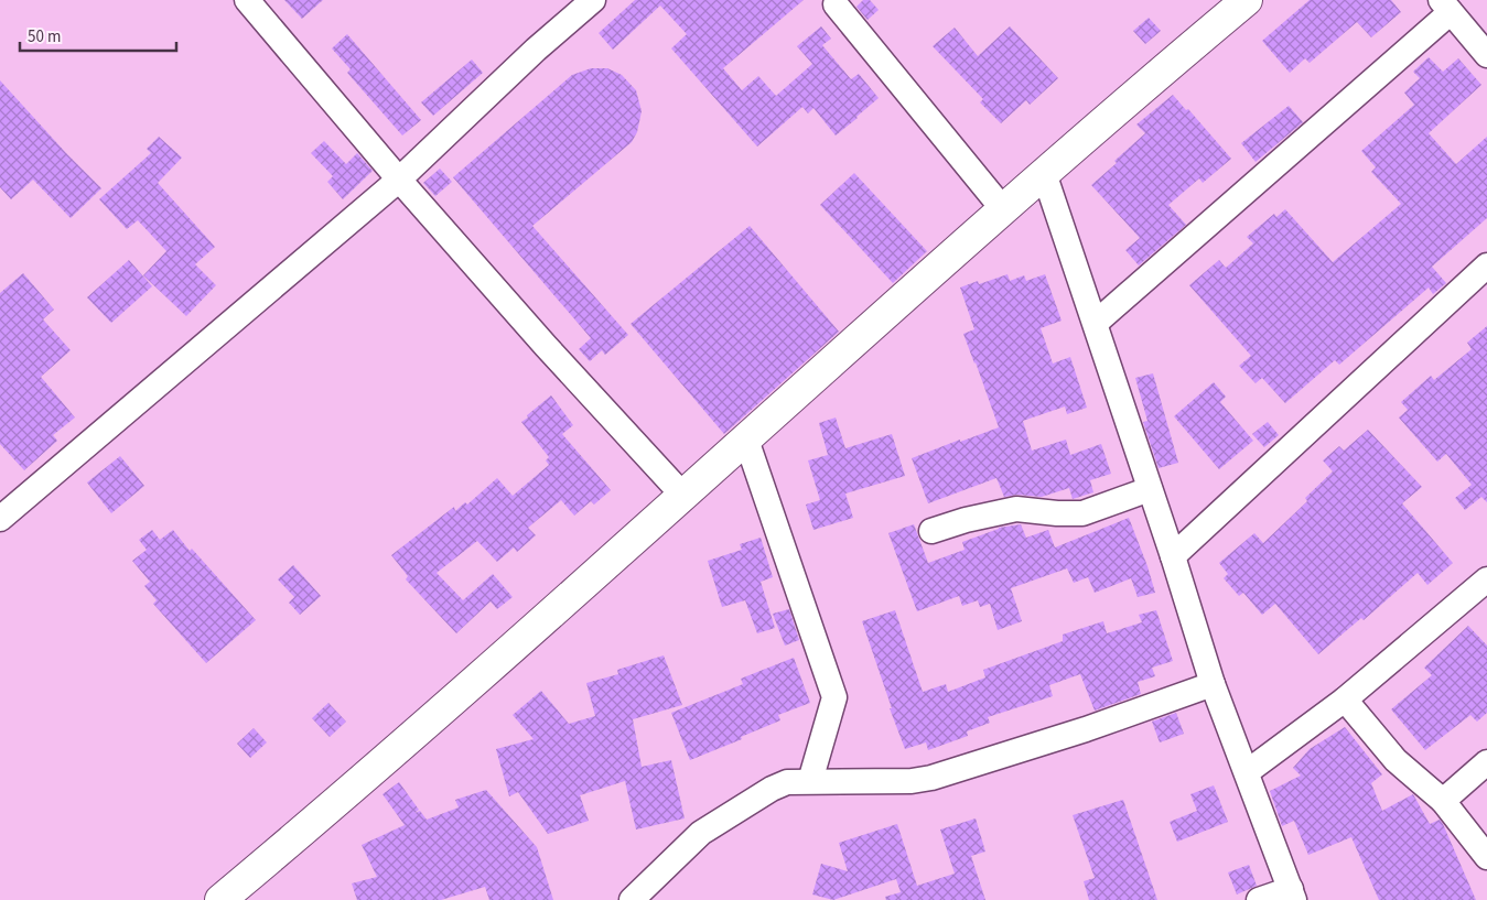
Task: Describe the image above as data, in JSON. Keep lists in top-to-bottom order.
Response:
{
  "scale_bar": "50 m"
}
